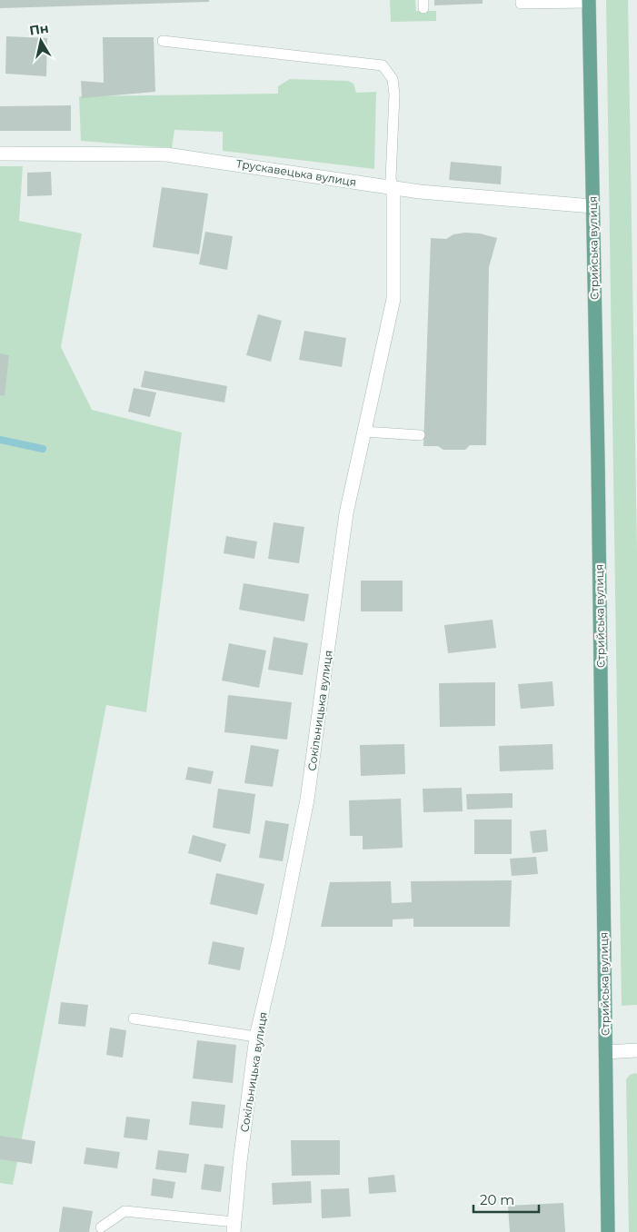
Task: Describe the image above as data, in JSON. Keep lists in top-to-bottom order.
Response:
{
  "streets": {
    "main road": ["Стрийська вулиця"],
    "street": ["Трускавецька вулиця", "Сокільницька вулиця"]
  },
  "crossings": [
    ["Трускавецька вулиця", "Стрийська вулиця"],
    ["Трускавецька вулиця", "Сокільницька вулиця"]
  ],
  "scale_bar": "20 m",
  "north": "top"
}
